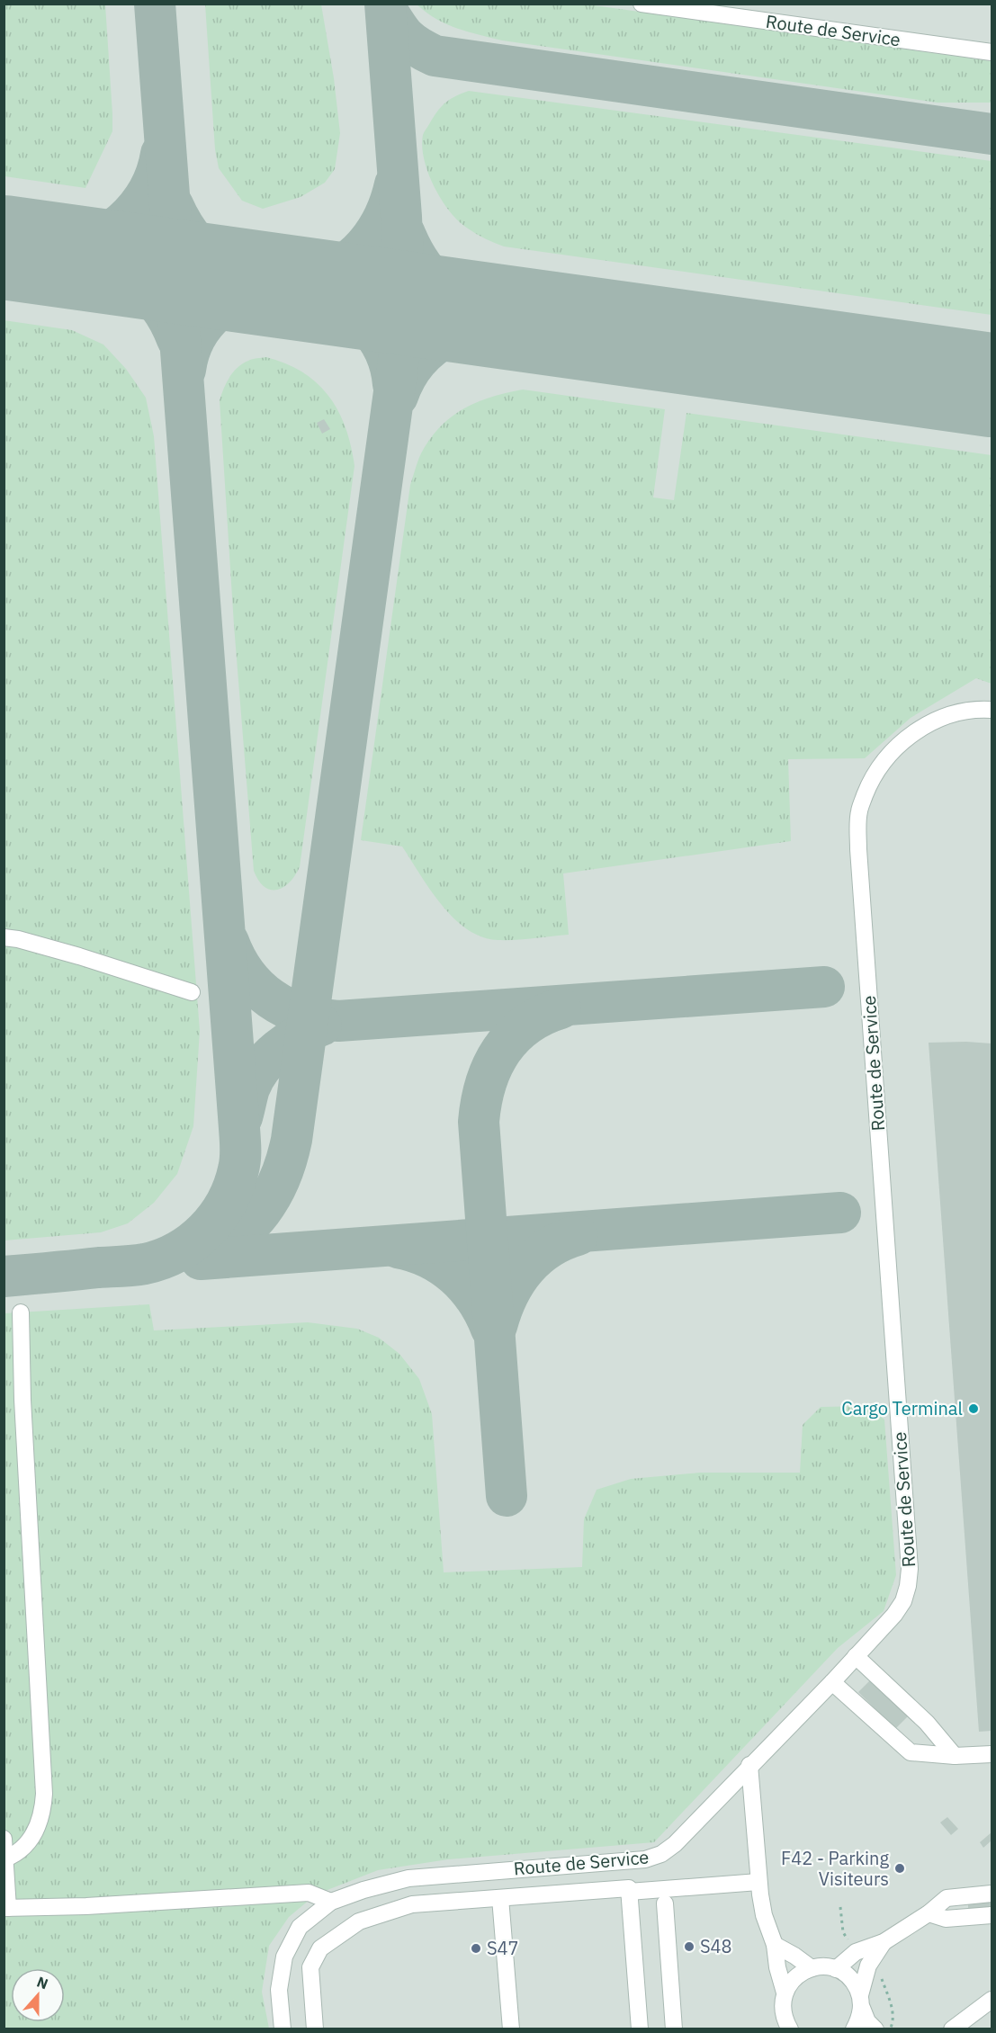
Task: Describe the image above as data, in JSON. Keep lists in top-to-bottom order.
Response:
{
  "streets": {
    "street": ["Route de Service"]
  },
  "places": [
    "Cargo Terminal",
    "F42 - Parking Visiteurs",
    "S48",
    "S47"
  ],
  "north": "top"
}
